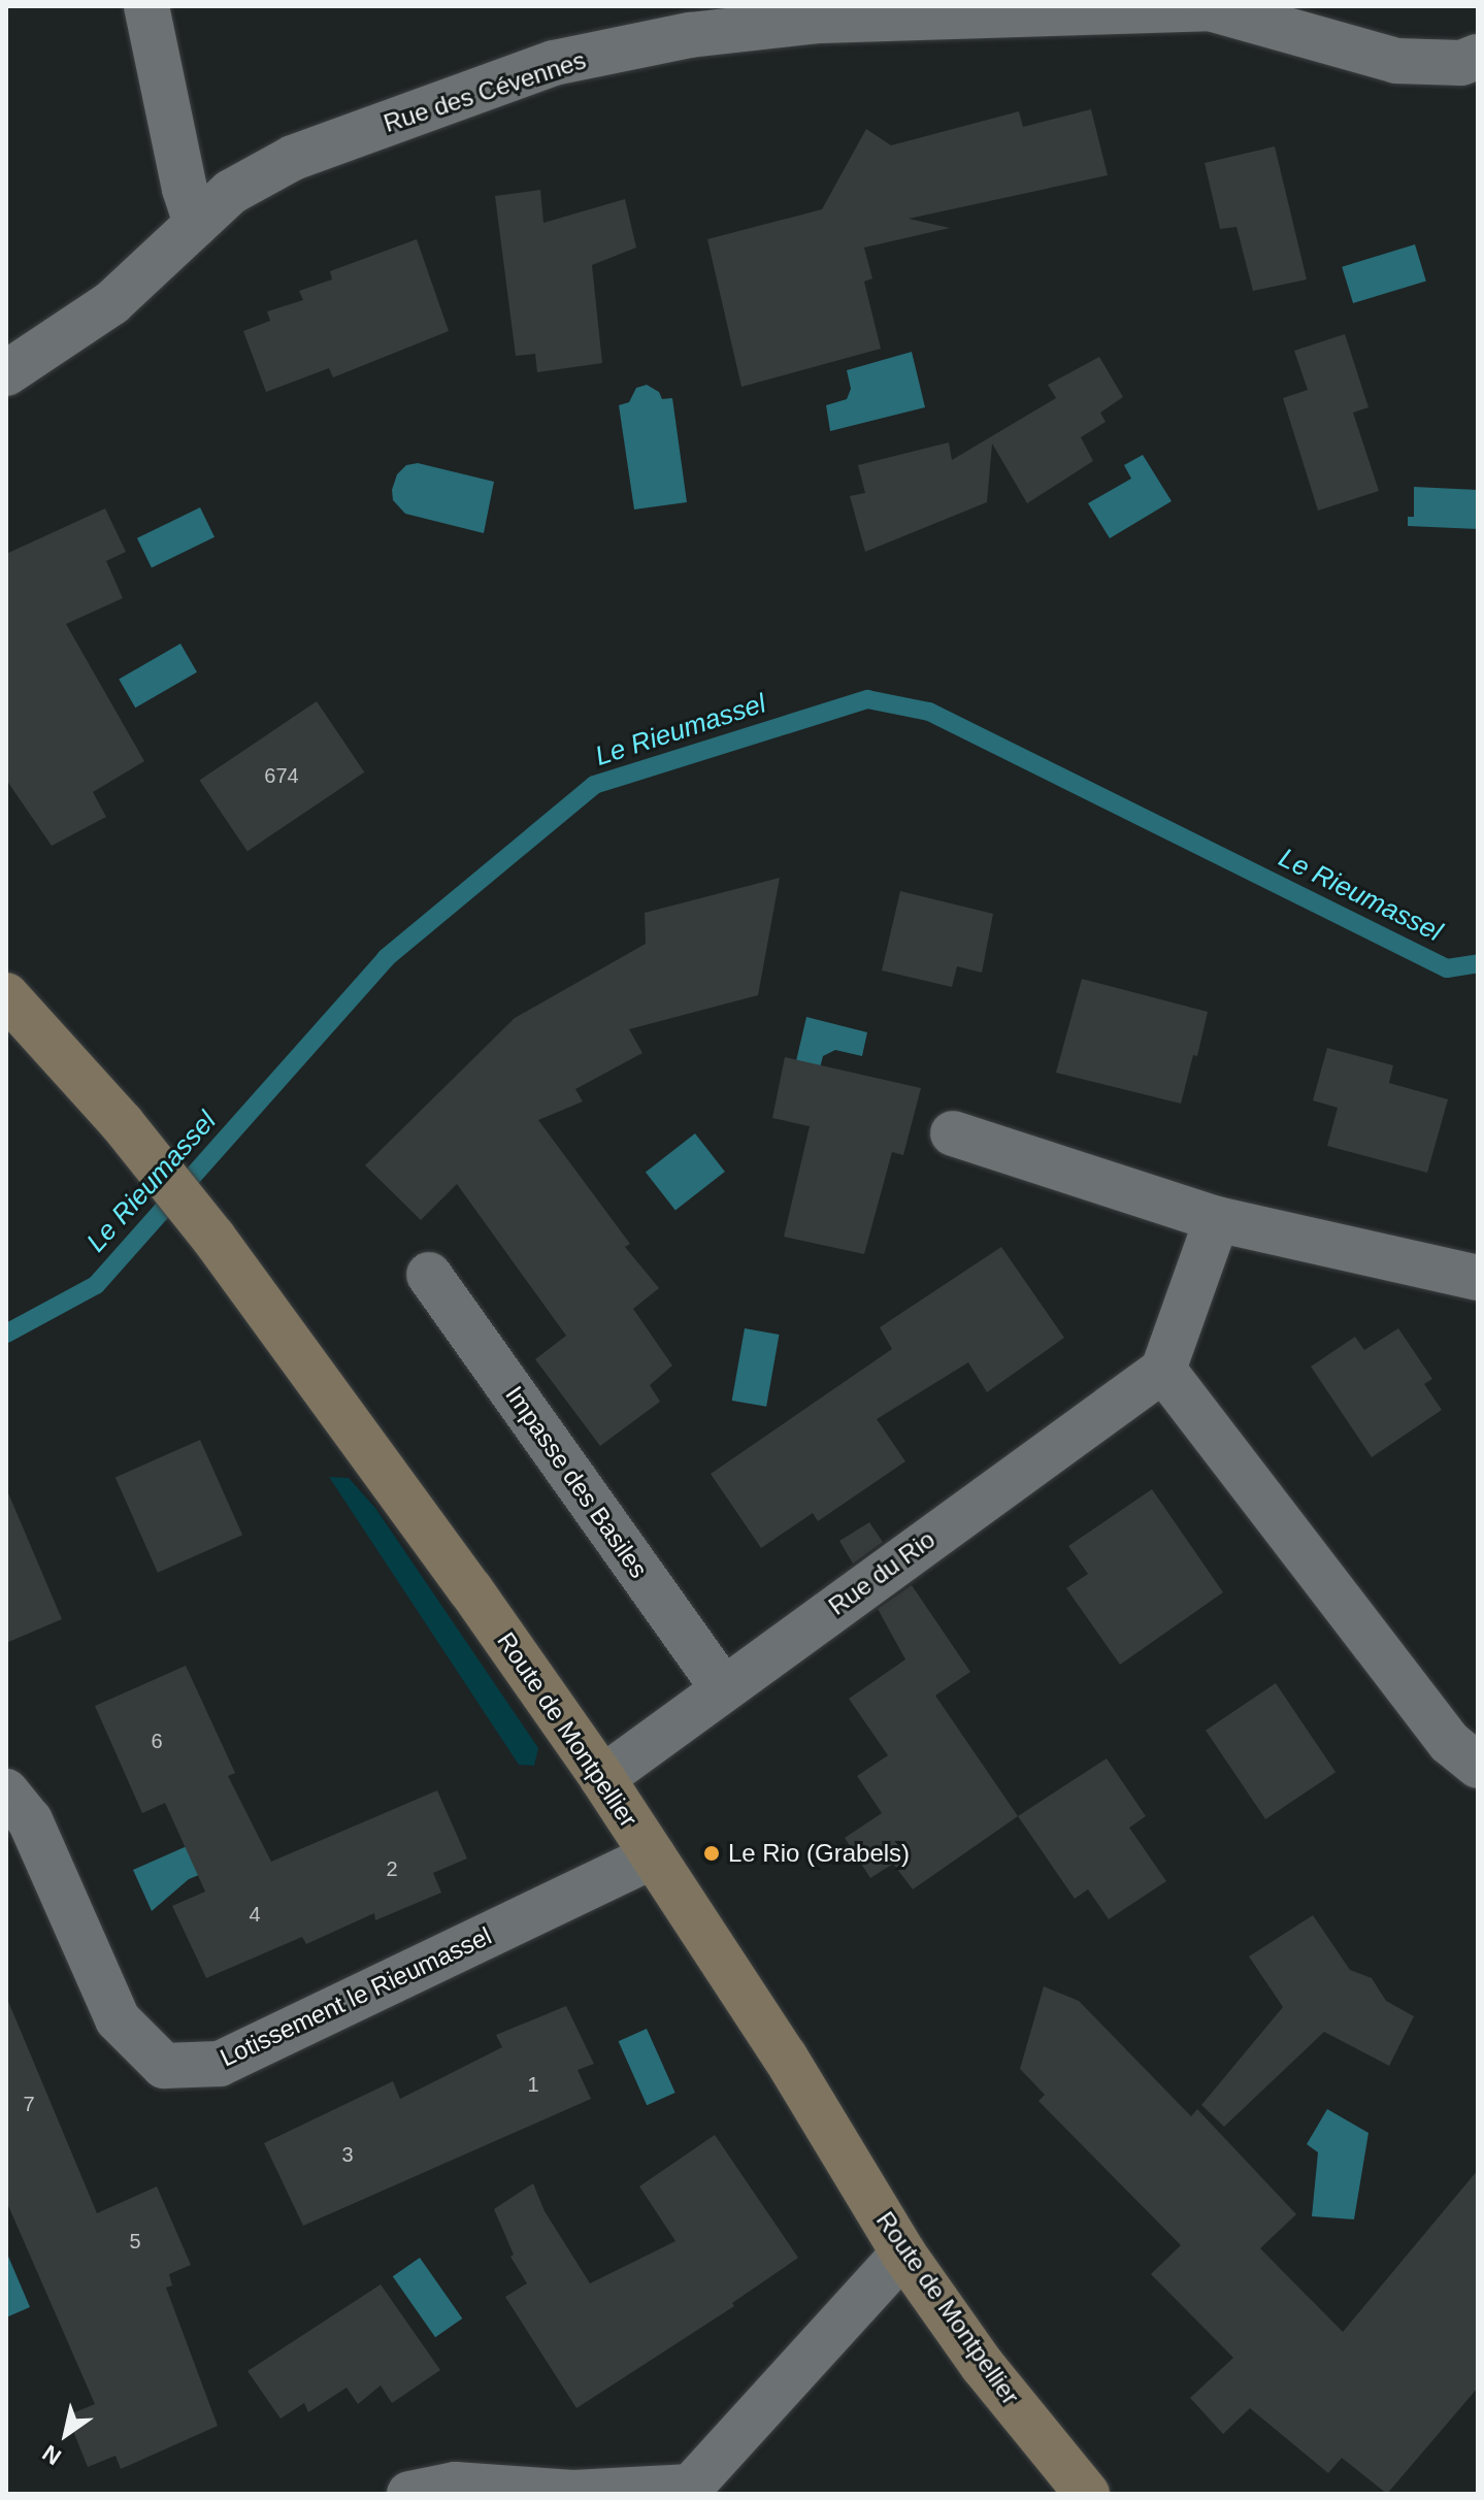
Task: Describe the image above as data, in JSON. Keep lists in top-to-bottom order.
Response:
{
  "streets": {
    "street": [
      "Rue des Cévennes",
      "Impasse des Basiles",
      "Rue du Rio",
      "Route de Montpellier",
      "Lotissement le Rieumassel"
    ]
  },
  "crossings": [
    ["Impasse des Basiles", "Rue du Rio"],
    ["Rue du Rio", "Route de Montpellier"],
    ["Route de Montpellier", "Lotissement le Rieumassel"]
  ],
  "water": ["Le Rieumassel"],
  "places": ["Le Rio (Grabels)"],
  "house_numbers": [
    "674",
    "6",
    "2",
    "4",
    "1",
    "7",
    "3",
    "5"
  ],
  "north": "bottom left"
}
